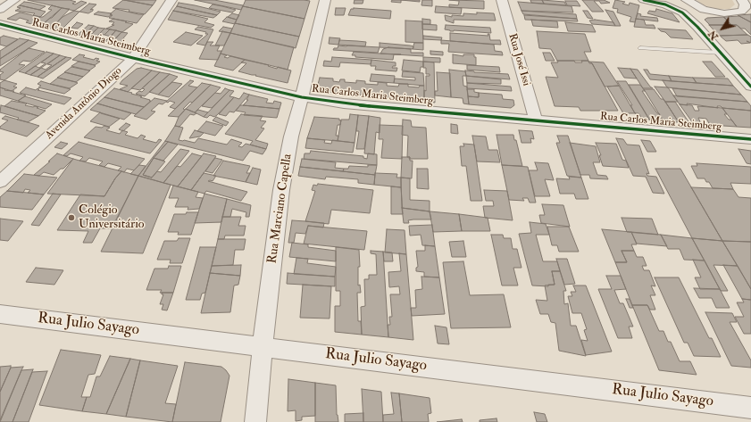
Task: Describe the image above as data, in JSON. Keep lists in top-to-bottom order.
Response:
{
  "streets": {
    "street": [
      "Rua Carlos Maria Steimberg",
      "Rua José Issi",
      "Avenida Antônio Diogo",
      "Rua Marciano Capella",
      "Rua Julio Sayago"
    ]
  },
  "crossings": [
    ["Rua Carlos Maria Steimberg", "Rua José Issi"],
    ["Rua Carlos Maria Steimberg", "Avenida Antônio Diogo"],
    ["Rua Carlos Maria Steimberg", "Rua Marciano Capella"],
    ["Rua Marciano Capella", "Rua Julio Sayago"]
  ],
  "places": ["Colégio Universitário"],
  "north": "bottom left"
}
